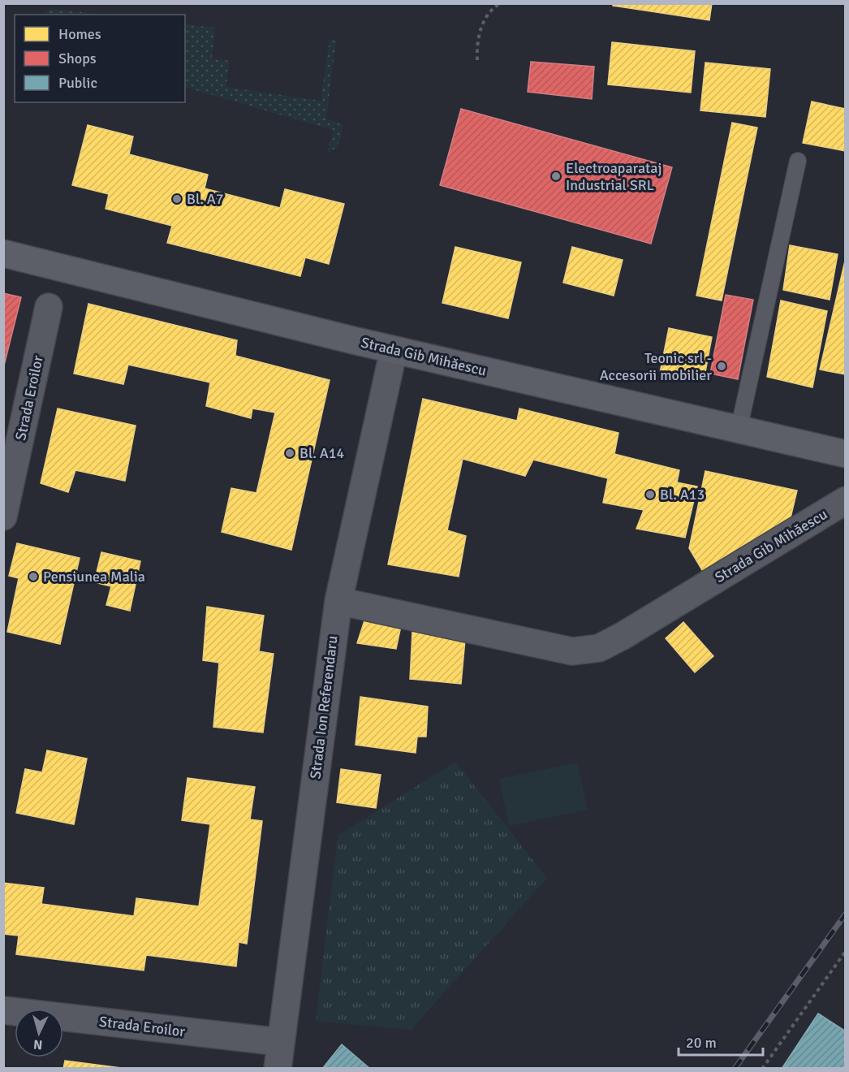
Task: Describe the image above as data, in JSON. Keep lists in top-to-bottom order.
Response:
{
  "streets": {
    "main road": ["Strada Gib Mihăescu"],
    "street": ["Strada Eroilor", "Strada Ion Referendaru"]
  },
  "crossings": [
    ["Strada Gib Mihăescu", "Strada Ion Referendaru"],
    ["Strada Eroilor", "Strada Ion Referendaru"]
  ],
  "places": [
    "Electroaparataj Industrial SRL",
    "Bl. A7",
    "Teonic srl - Accesorii mobilier",
    "Bl. A14",
    "Bl. A13",
    "Pensiunea Malia"
  ],
  "legend": ["Homes", "Shops", "Public"],
  "scale_bar": "20 m",
  "north": "bottom"
}
